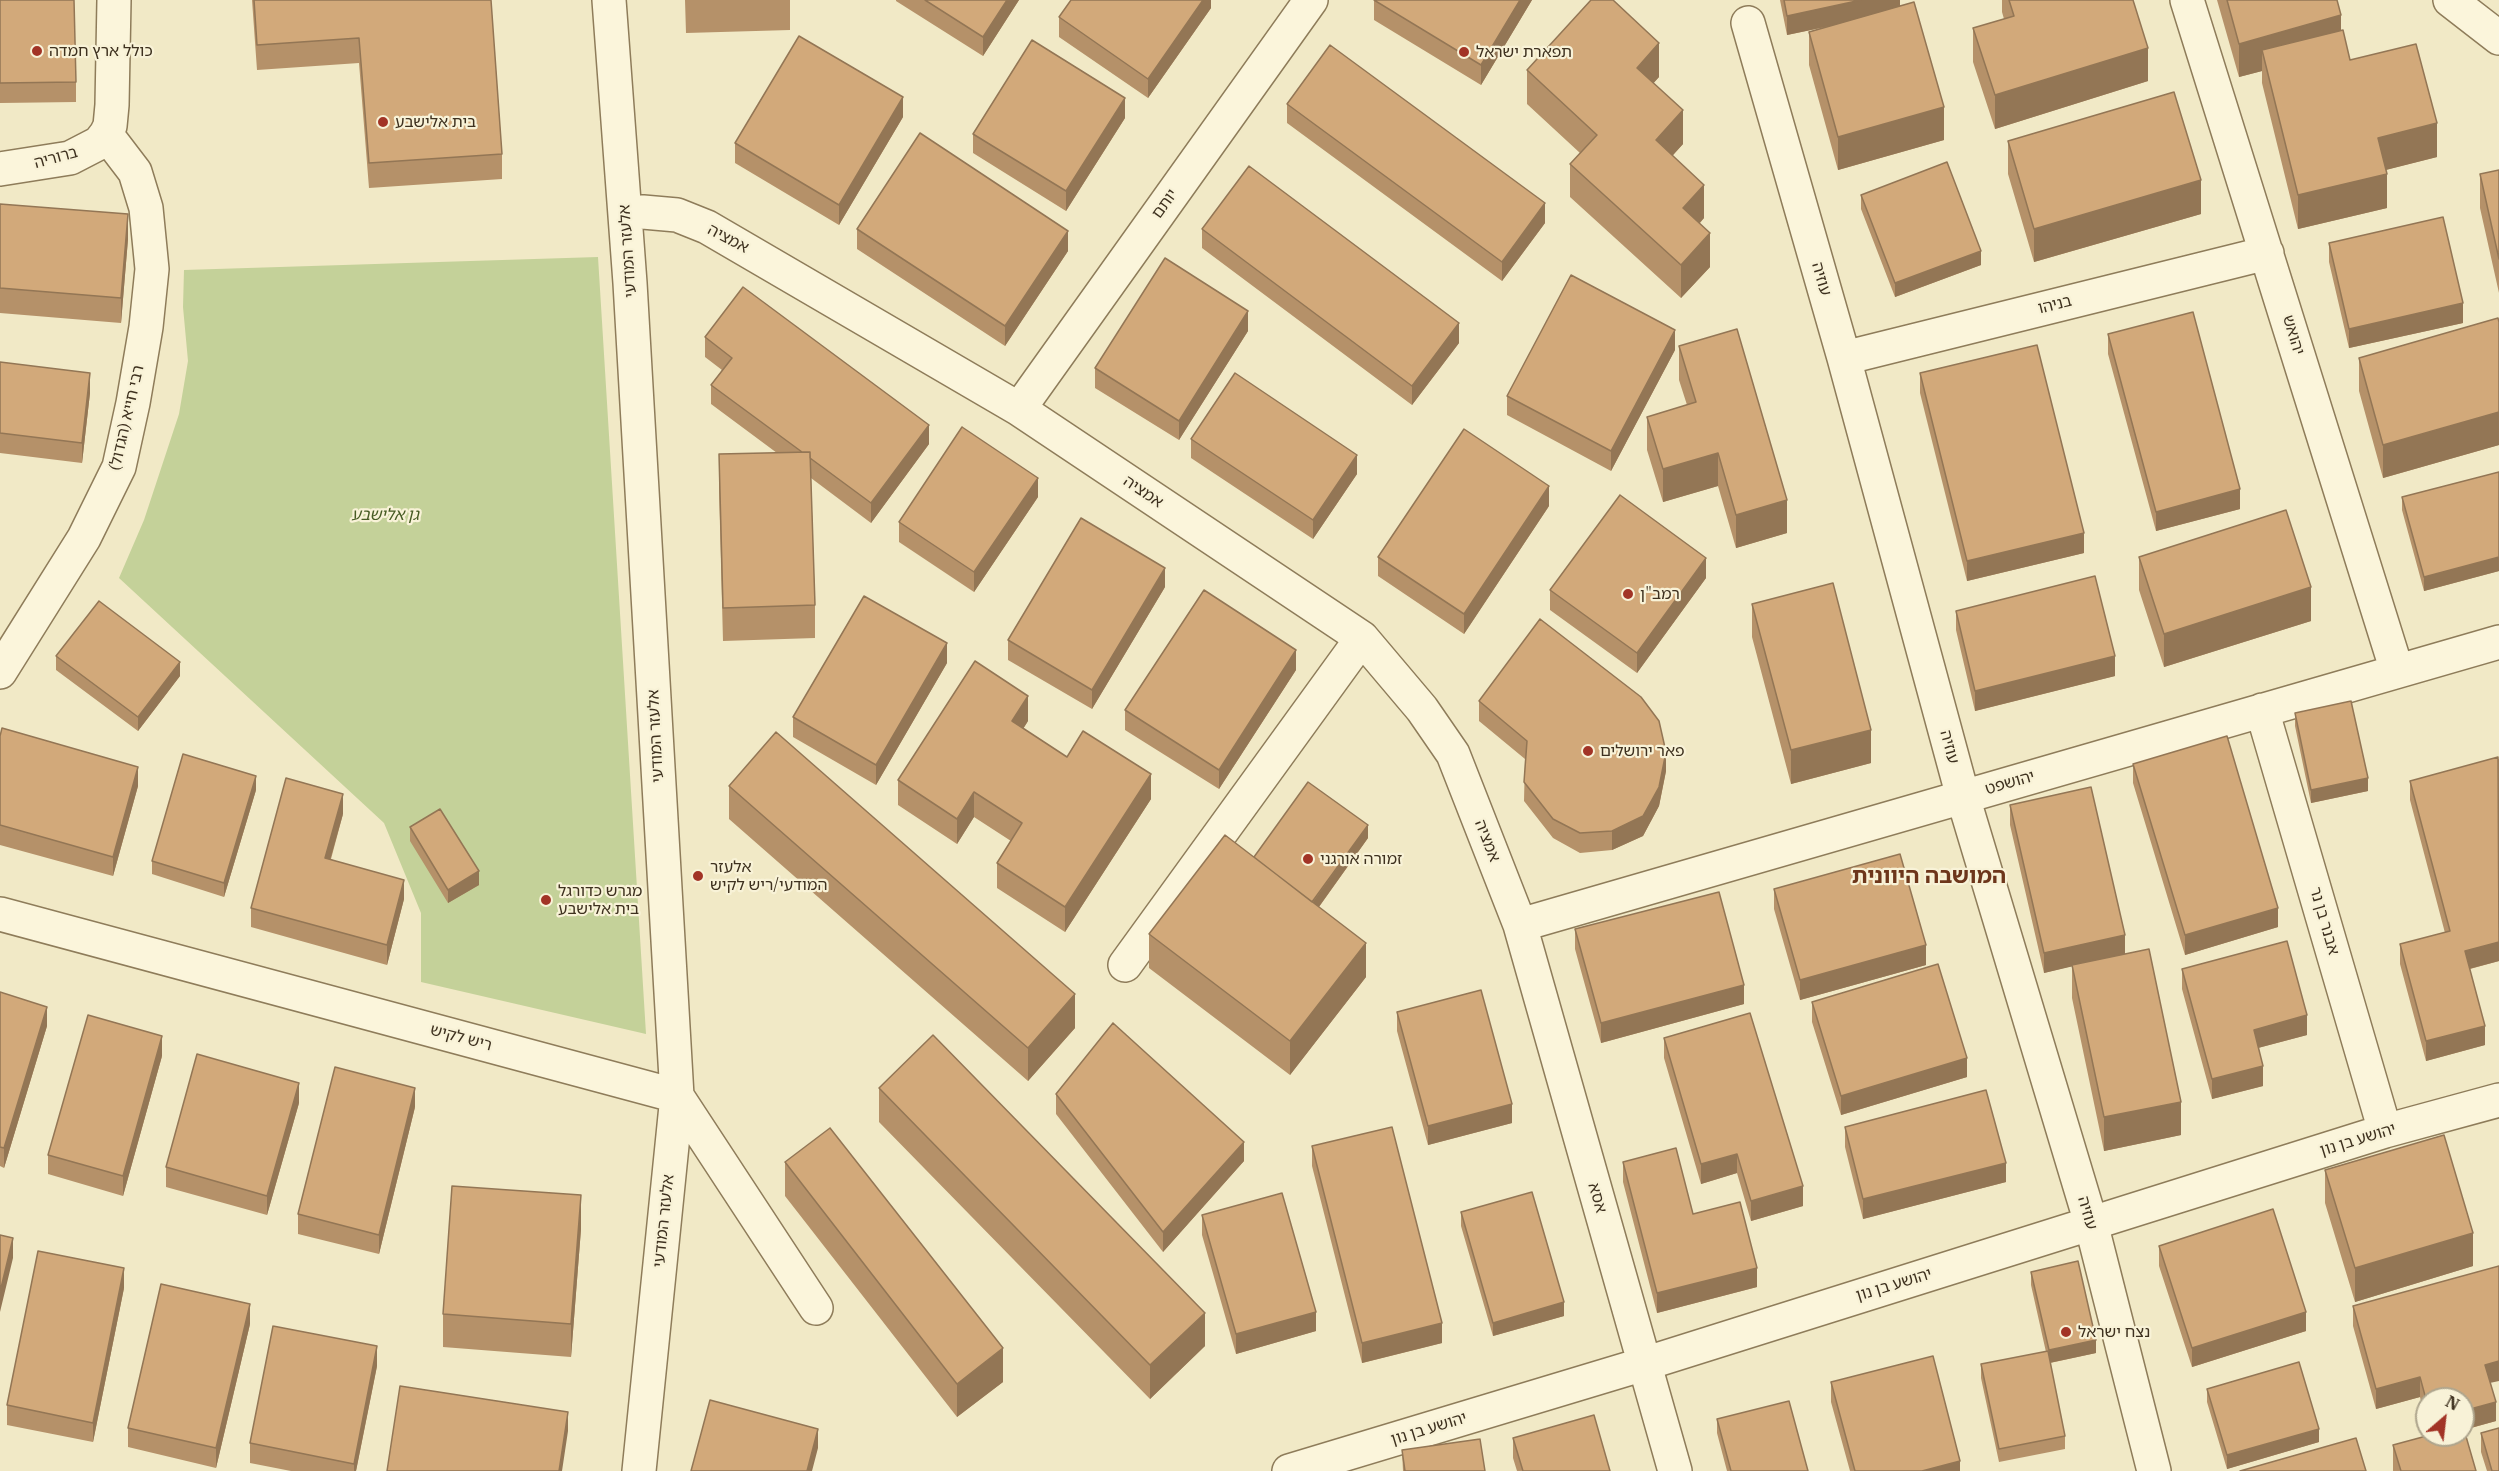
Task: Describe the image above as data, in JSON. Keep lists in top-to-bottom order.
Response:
{
  "streets": {
    "street": [
      "ברוריה",
      "יותם",
      "אמציה",
      "אלעזר המודעי",
      "עוזיה",
      "בניהו",
      "יהואש",
      "רבי חייא (הגדול)",
      "יהושפט",
      "אבנר בן נר",
      "ריש לקיש",
      "יהושע בן נון",
      "אסא"
    ]
  },
  "crossings": [
    ["ברוריה", "רבי חייא (הגדול)"],
    ["יותם", "אמציה"],
    ["אמציה", "אלעזר המודעי"],
    ["אמציה", "יהושפט"],
    ["אמציה", "אסא"],
    ["אלעזר המודעי", "ריש לקיש"],
    ["עוזיה", "בניהו"],
    ["עוזיה", "יהושפט"],
    ["עוזיה", "יהושע בן נון"],
    ["בניהו", "יהואש"],
    ["יהואש", "יהושפט"],
    ["יהושפט", "אבנר בן נר"],
    ["יהושפט", "אסא"],
    ["אבנר בן נר", "יהושע בן נון"],
    ["יהושע בן נון", "אסא"]
  ],
  "districts": ["המושבה היוונית"],
  "parks": ["גן אלישבע"],
  "places": [
    "כולל ארץ חמדה",
    "תפארת ישראל",
    "בית אלישבע",
    "רמב\"ן",
    "פאר ירושלים",
    "זמורה אורגני",
    "אלעזר המודעי/ריש לקיש",
    "מגרש כדורגל בית אלישבע",
    "נצח ישראל"
  ],
  "north": "top right"
}
